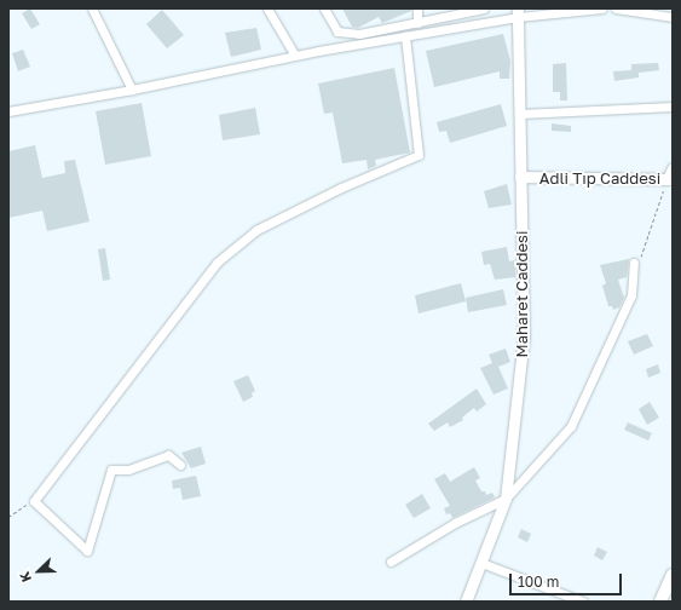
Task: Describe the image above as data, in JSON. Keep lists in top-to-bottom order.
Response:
{
  "streets": {
    "street": ["Adli Tıp Caddesi", "Maharet Caddesi"]
  },
  "crossings": [
    ["Adli Tıp Caddesi", "Maharet Caddesi"]
  ],
  "scale_bar": "100 m",
  "north": "bottom left"
}
